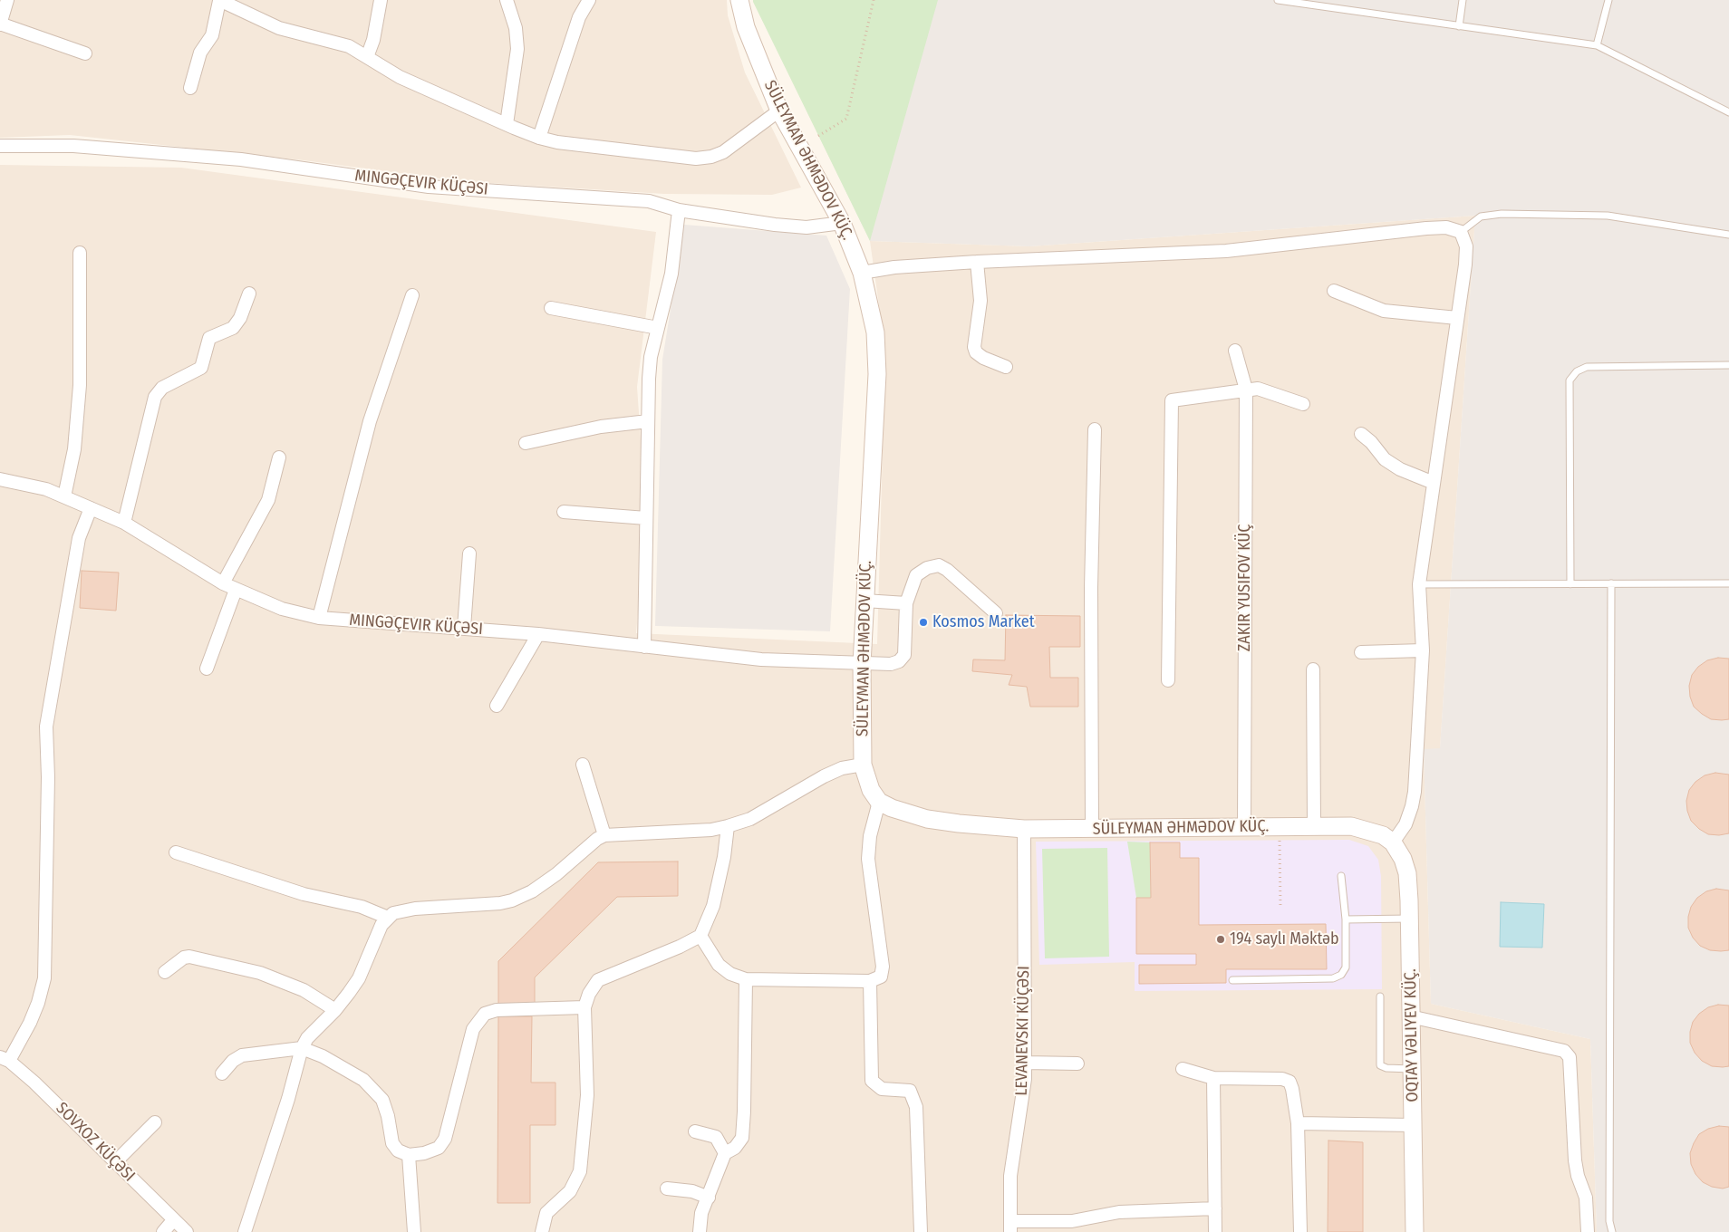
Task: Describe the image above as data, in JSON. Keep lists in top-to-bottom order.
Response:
{
  "streets": {
    "street": [
      "SÜLEYMAN ƏHMƏDOV KÜÇ.",
      "MINGƏÇEVIR KÜÇƏSI",
      "ZAKIR YUSIFOV KÜÇ",
      "LEVANEVSKI KÜÇƏSI",
      "OQTAY VƏLIYEV KÜÇ.",
      "SOVXOZ KÜÇƏSI"
    ]
  },
  "crossings": [
    ["SÜLEYMAN ƏHMƏDOV KÜÇ.", "MINGƏÇEVIR KÜÇƏSI"],
    ["SÜLEYMAN ƏHMƏDOV KÜÇ.", "ZAKIR YUSIFOV KÜÇ"],
    ["SÜLEYMAN ƏHMƏDOV KÜÇ.", "LEVANEVSKI KÜÇƏSI"],
    ["SÜLEYMAN ƏHMƏDOV KÜÇ.", "OQTAY VƏLIYEV KÜÇ."]
  ],
  "places": ["Kosmos Market", "194 saylı Məktəb"]
}
